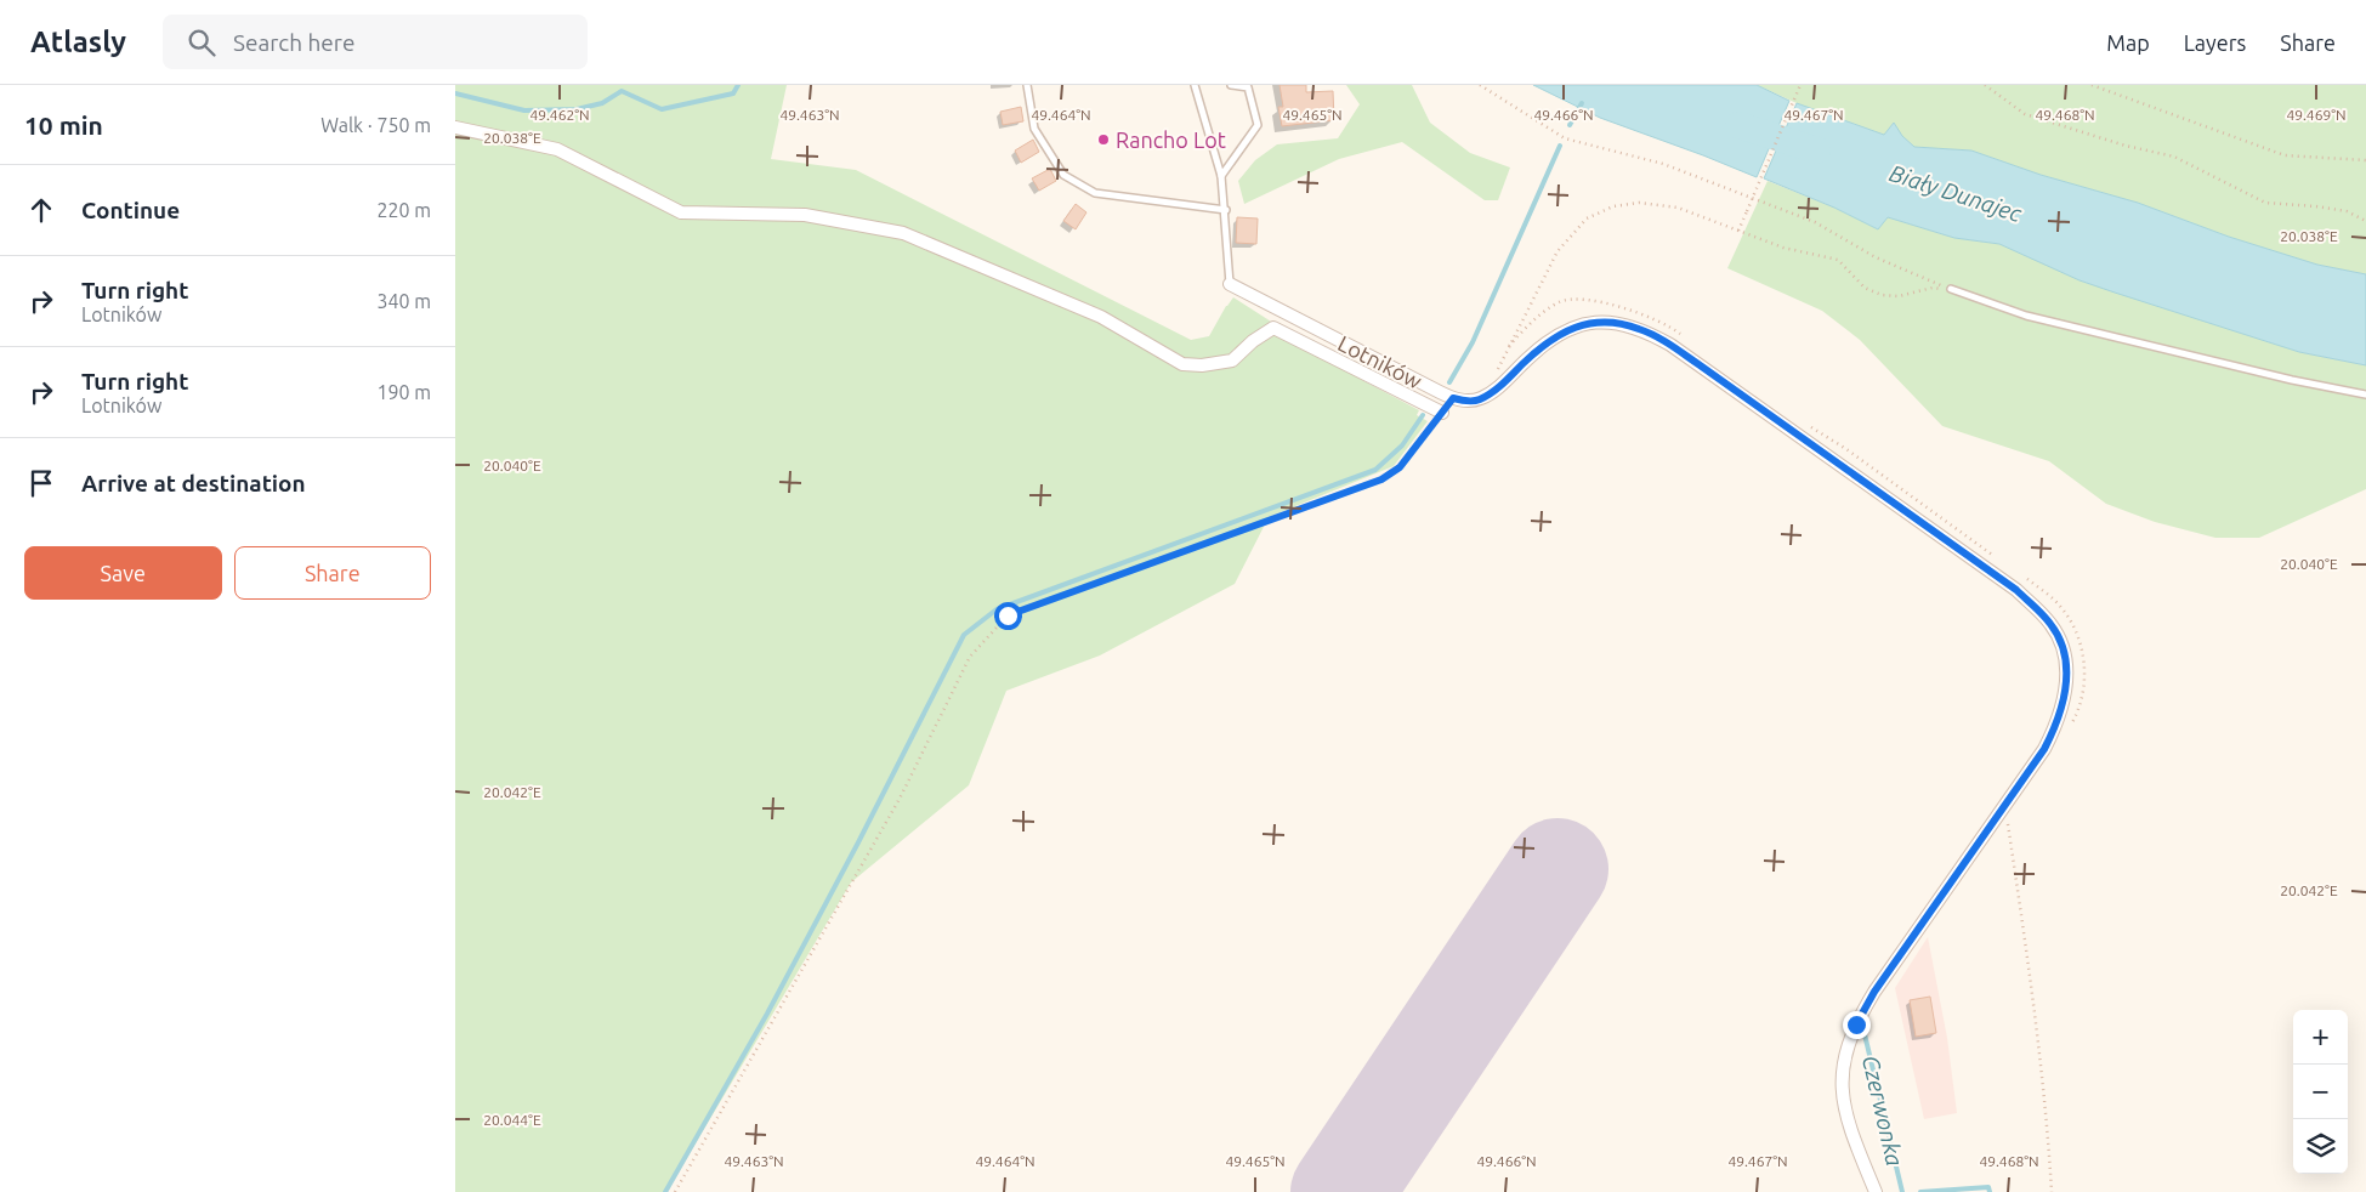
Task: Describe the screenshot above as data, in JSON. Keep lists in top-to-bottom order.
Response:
{
  "streets": {
    "street": ["Lotników"]
  },
  "water": ["Biały Dunajec", "Czerwonka"],
  "places": ["Rancho Lot"],
  "page": {
    "header": "Atlasly",
    "search": "Search here",
    "nav": ["Map", "Layers", "Share"],
    "heading": ["10 min", "Walk · 750 m"],
    "list": [
      ["Continue", "220 m"],
      ["Turn right", "Lotników", "340 m"],
      ["Turn right", "Lotników", "190 m"],
      "Arrive at destination"
    ],
    "buttons": ["Save", "Share"],
    "map_buttons": ["+", "−"]
  },
  "coordinates": [
    "49.462°N",
    "49.463°N",
    "49.464°N",
    "49.465°N",
    "49.466°N",
    "49.467°N",
    "49.468°N",
    "49.469°N",
    "20.038°E",
    "20.040°E",
    "20.042°E",
    "20.044°E"
  ]
}
